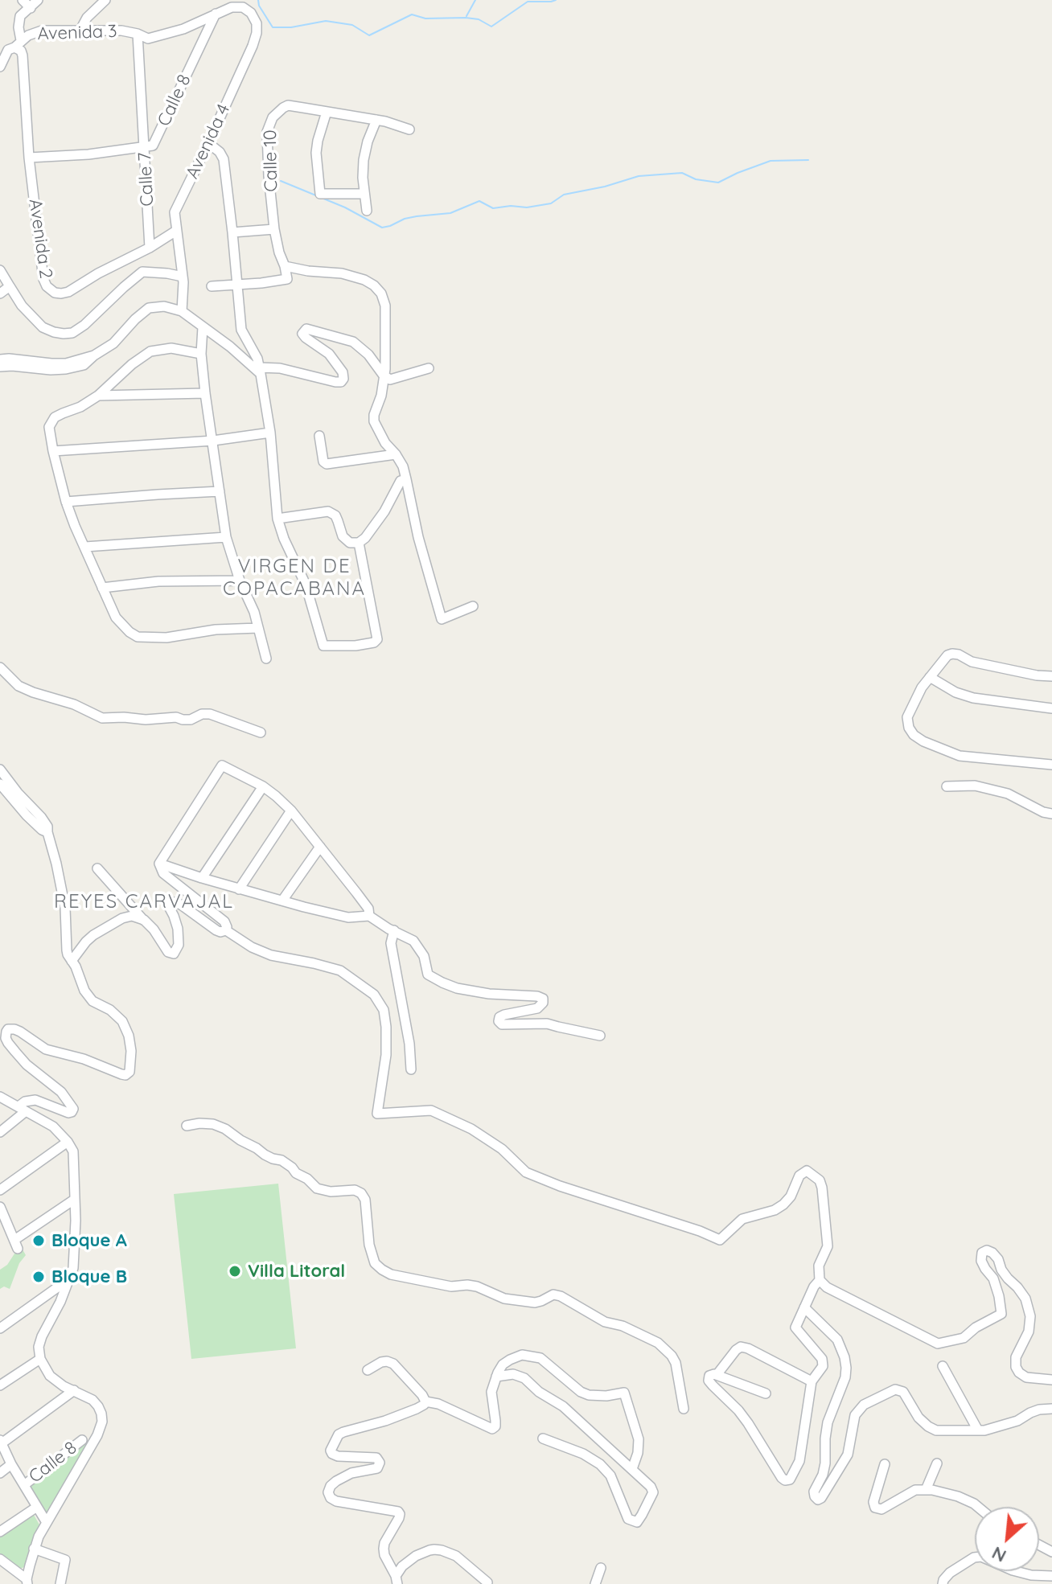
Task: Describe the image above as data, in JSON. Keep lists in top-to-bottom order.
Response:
{
  "streets": {
    "street": [
      "Avenida 3",
      "Calle 8",
      "Avenida 4",
      "Calle 10",
      "Calle 7",
      "Avenida 2"
    ]
  },
  "crossings": [
    ["Avenida 3", "Calle 8"],
    ["Avenida 3", "Avenida 4"],
    ["Avenida 3", "Calle 7"],
    ["Avenida 3", "Avenida 2"],
    ["Calle 8", "Avenida 4"],
    ["Calle 8", "Calle 7"],
    ["Avenida 4", "Avenida 2"],
    ["Calle 7", "Avenida 2"]
  ],
  "districts": ["VIRGEN DE COPACABANA", "REYES CARVAJAL"],
  "places": ["Bloque A", "Villa Litoral", "Bloque B"],
  "north": "bottom left"
}
